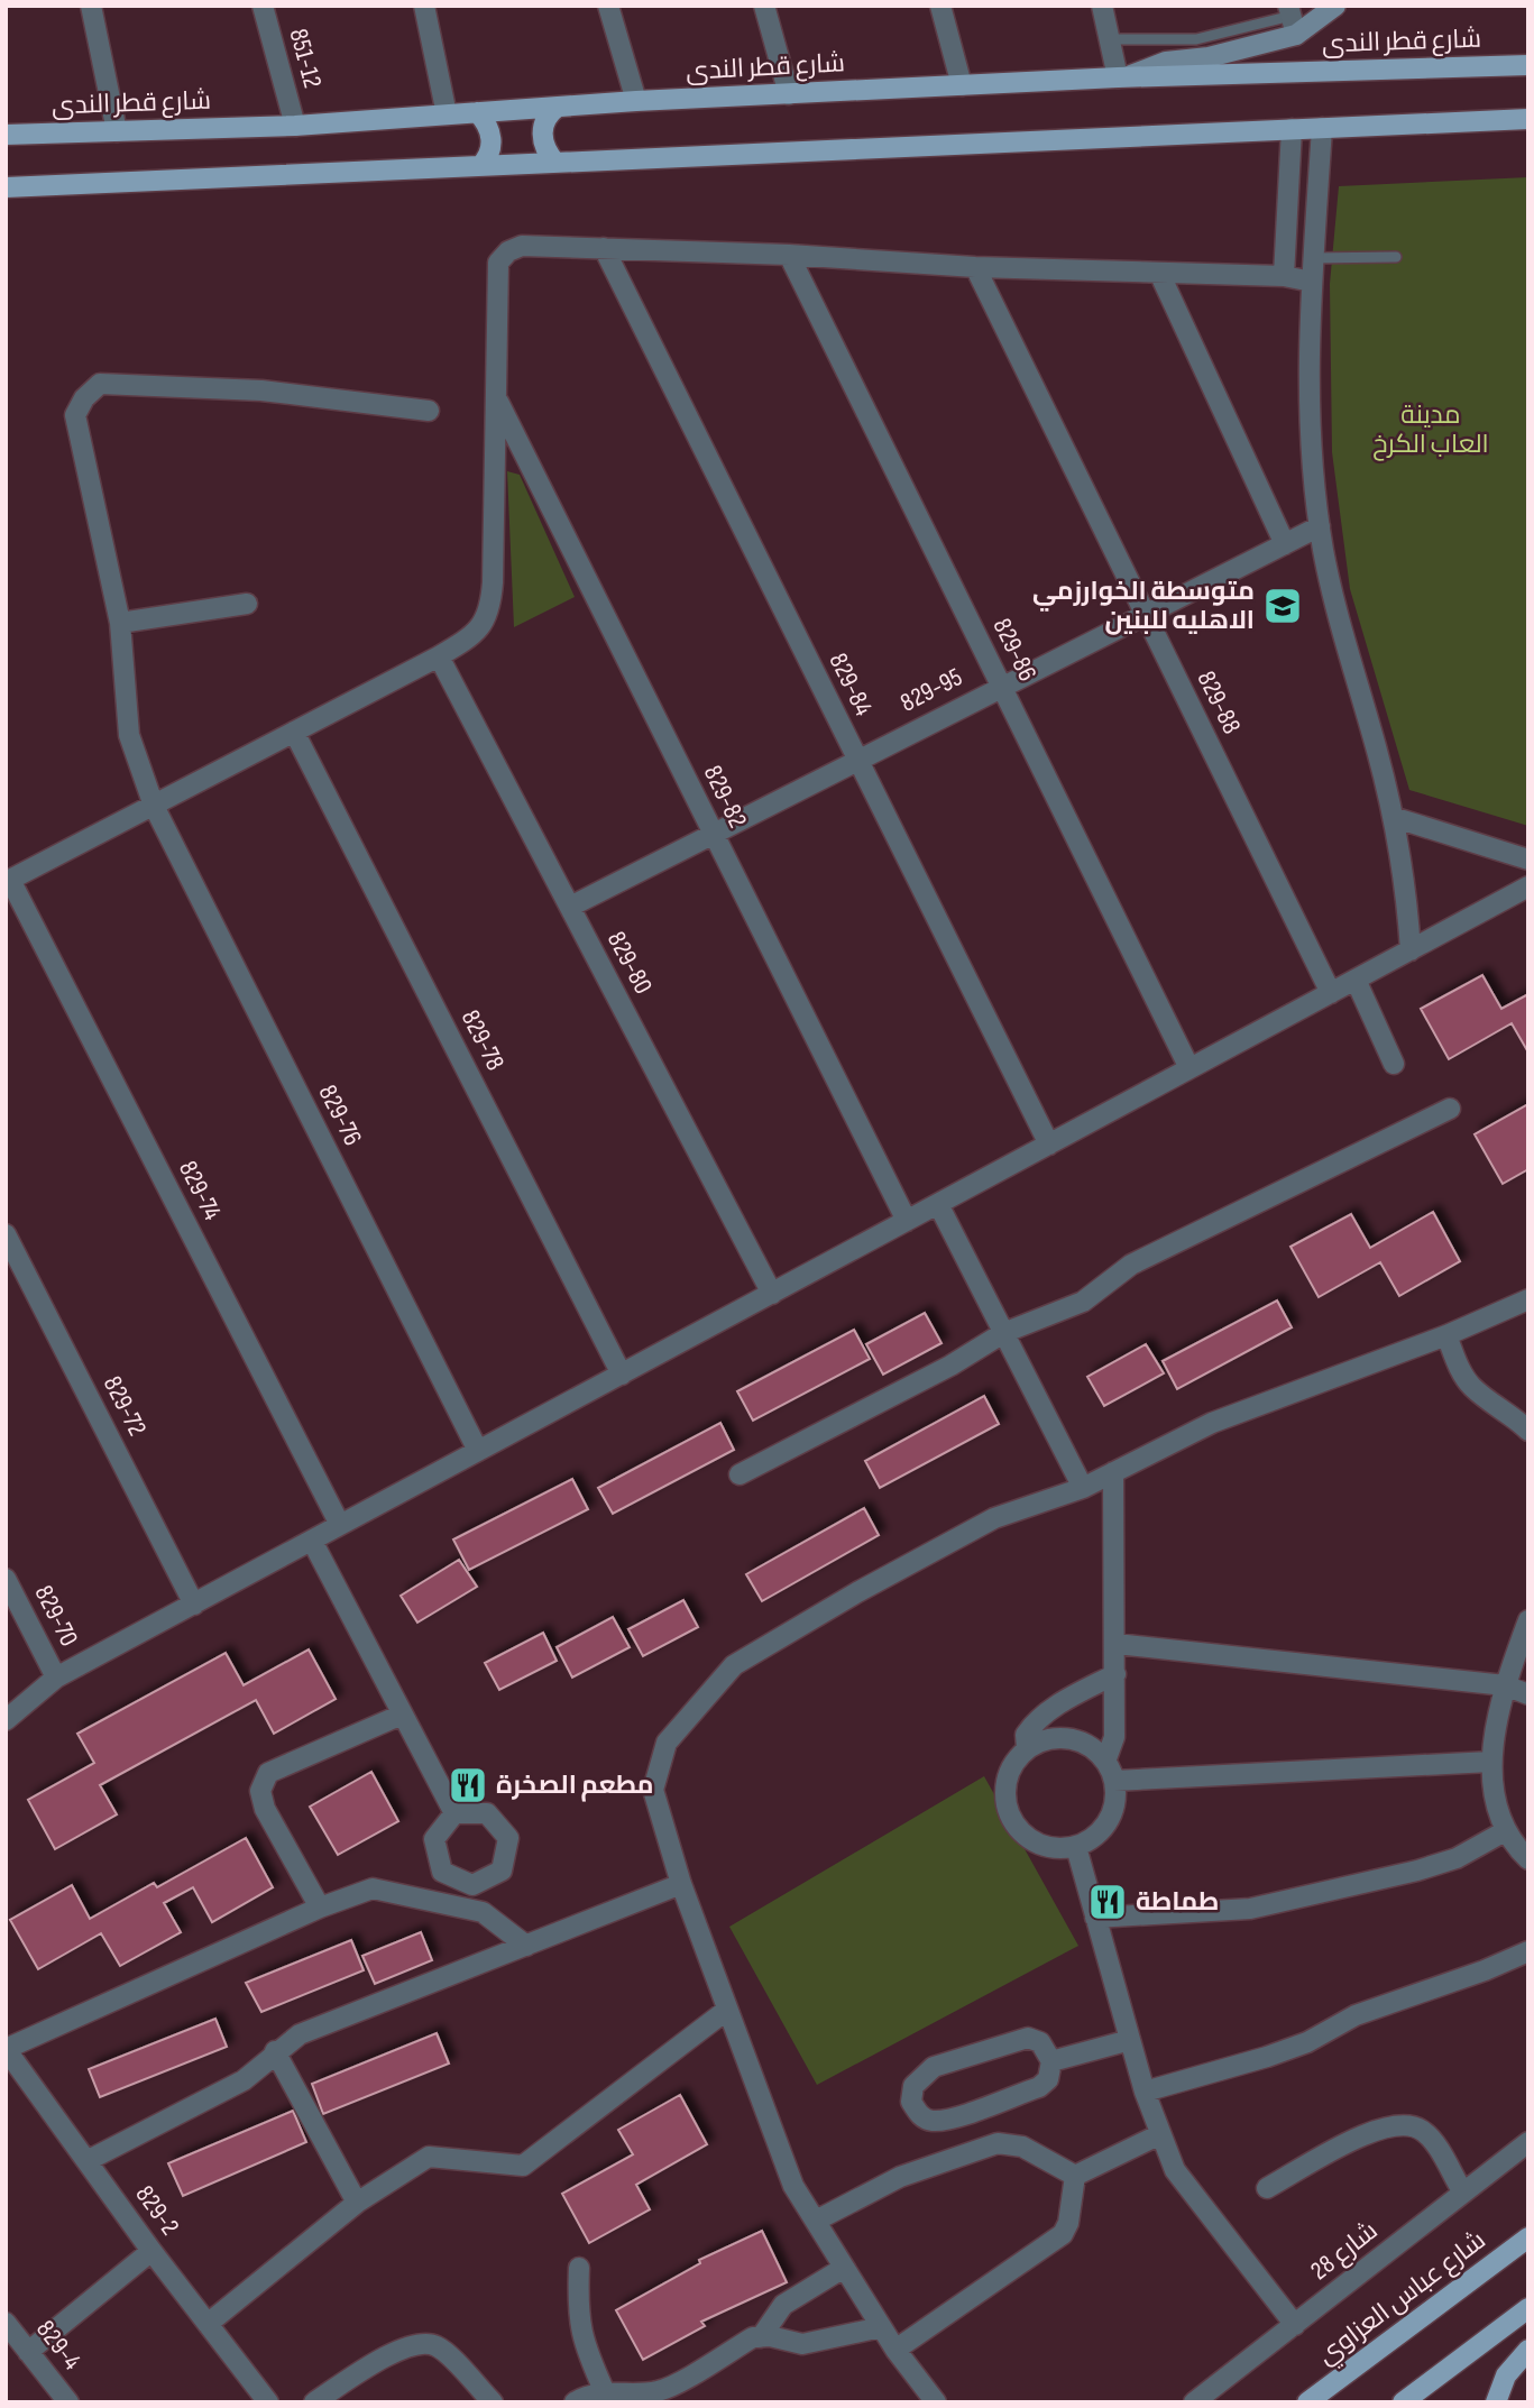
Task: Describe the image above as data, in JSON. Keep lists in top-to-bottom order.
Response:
{
  "streets": {
    "main road": ["شارع قطر الندى", "شارع عباس العزاوي"],
    "street": [
      "851-12",
      "829-86",
      "829-84",
      "829-95",
      "829-88",
      "829-82",
      "829-80",
      "829-78",
      "829-76",
      "829-74",
      "829-72",
      "829-70",
      "829-2",
      "شارع 28",
      "829-4"
    ]
  },
  "crossings": [
    ["شارع قطر الندى", "851-12"],
    ["829-86", "829-95"],
    ["829-84", "829-95"],
    ["829-95", "829-88"],
    ["829-95", "829-82"],
    ["829-95", "829-80"]
  ],
  "parks": ["مدينة العاب الكرخ"],
  "places": {
    "school or university": ["متوسطة الخوارزمي الاهليه للبنين"],
    "restaurant": ["مطعم الصخرة", "طماطة"]
  }
}
